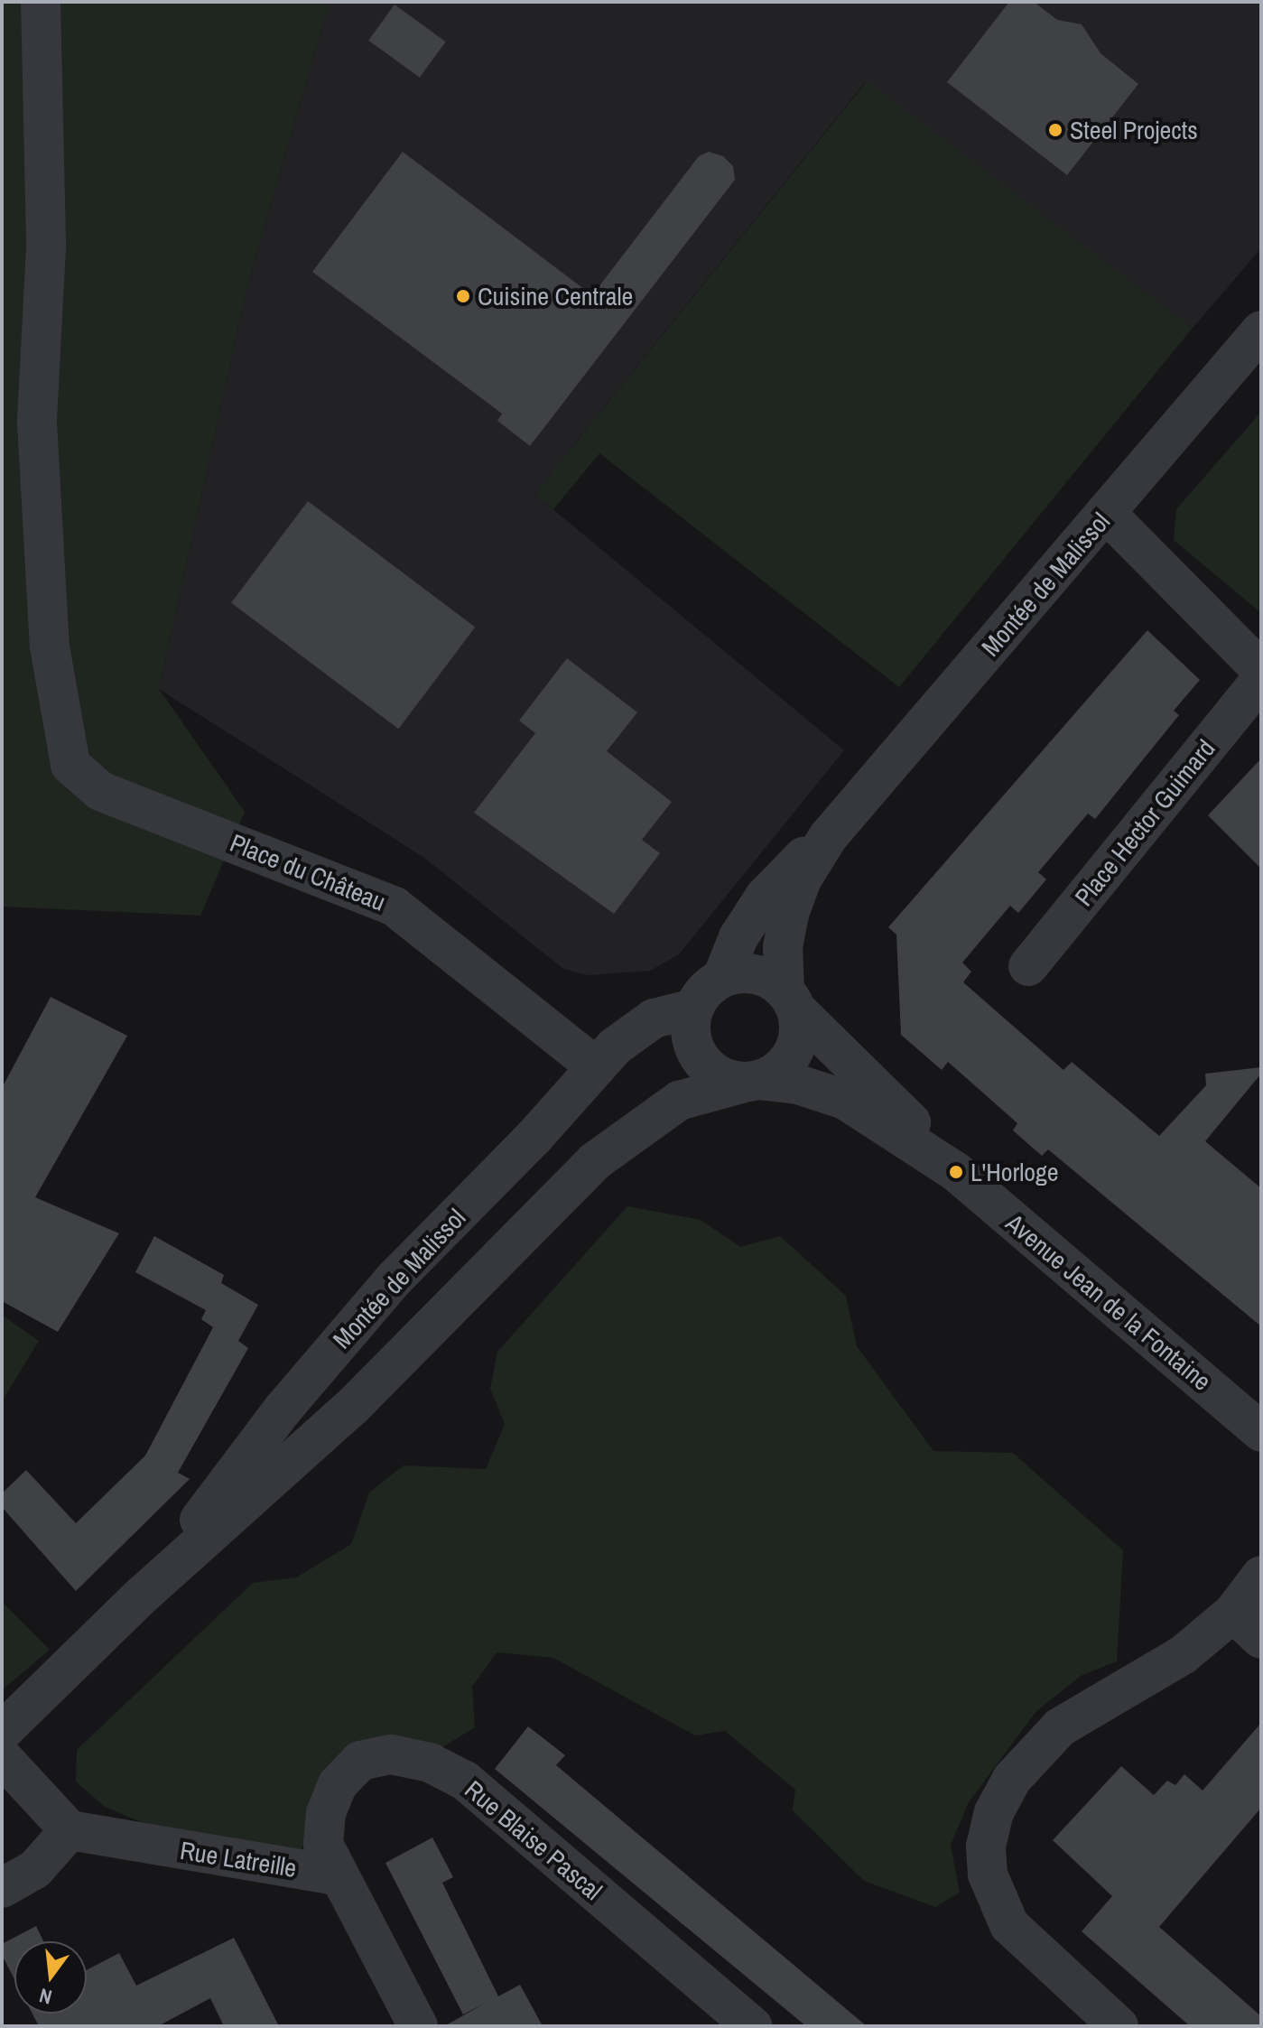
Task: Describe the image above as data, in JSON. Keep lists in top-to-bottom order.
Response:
{
  "streets": {
    "street": [
      "Montée de Malissol",
      "Place Hector Guimard",
      "Place du Château",
      "Avenue Jean de la Fontaine",
      "Rue Blaise Pascal",
      "Rue Latreille"
    ]
  },
  "crossings": [
    ["Montée de Malissol", "Place du Château"],
    ["Montée de Malissol", "Avenue Jean de la Fontaine"],
    ["Rue Blaise Pascal", "Rue Latreille"]
  ],
  "places": ["Steel Projects", "Cuisine Centrale", "L'Horloge"],
  "north": "bottom"
}
